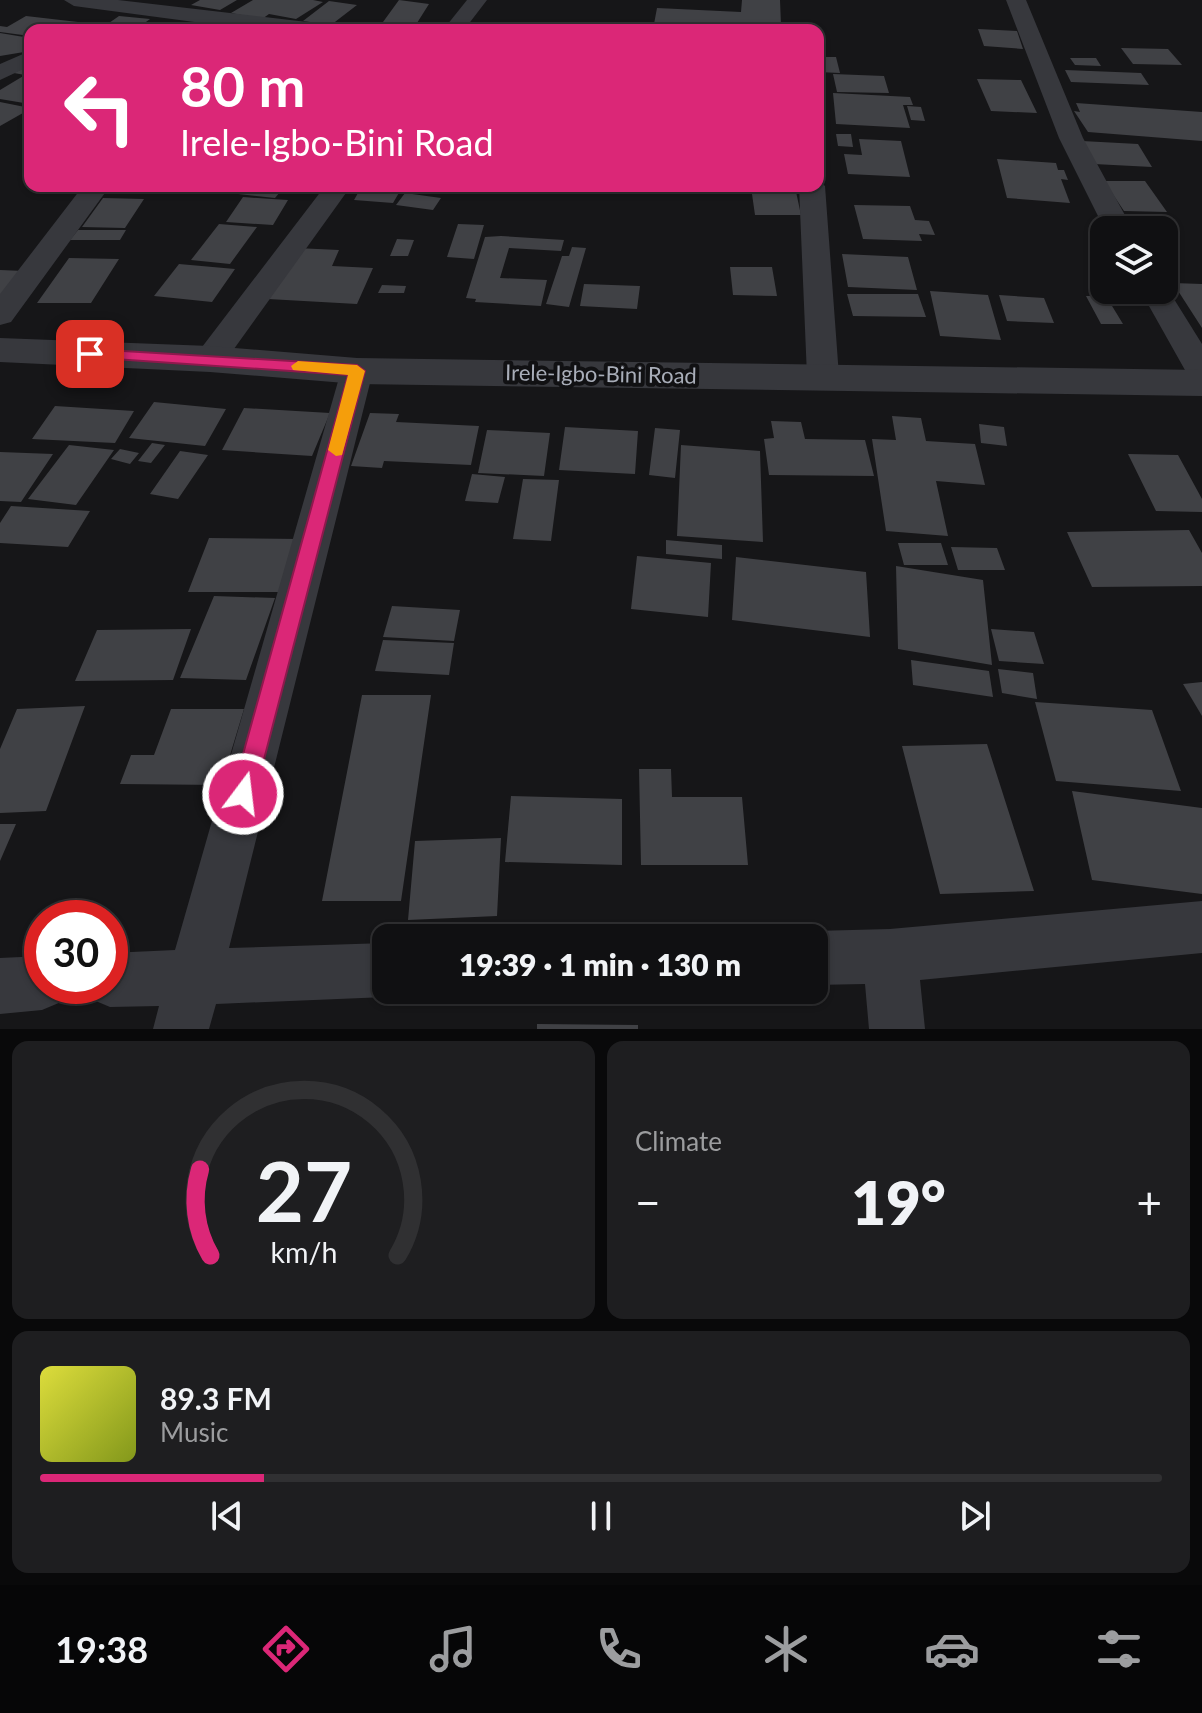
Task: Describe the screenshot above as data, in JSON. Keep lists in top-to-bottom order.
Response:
{
  "streets": {
    "street": ["Irele-Igbo-Bini Road"]
  },
  "page": {
    "turn": ["80 m", "Irele-Igbo-Bini Road"],
    "limit": "30",
    "trip": "19:39 · 1 min · 130 m",
    "tile": "Climate",
    "heat": ["−", "19°", "+"],
    "song": ["89.3 FM", "Music"],
    "tabs": "19:38",
    "gauge": ["27", "km/h"]
  }
}
